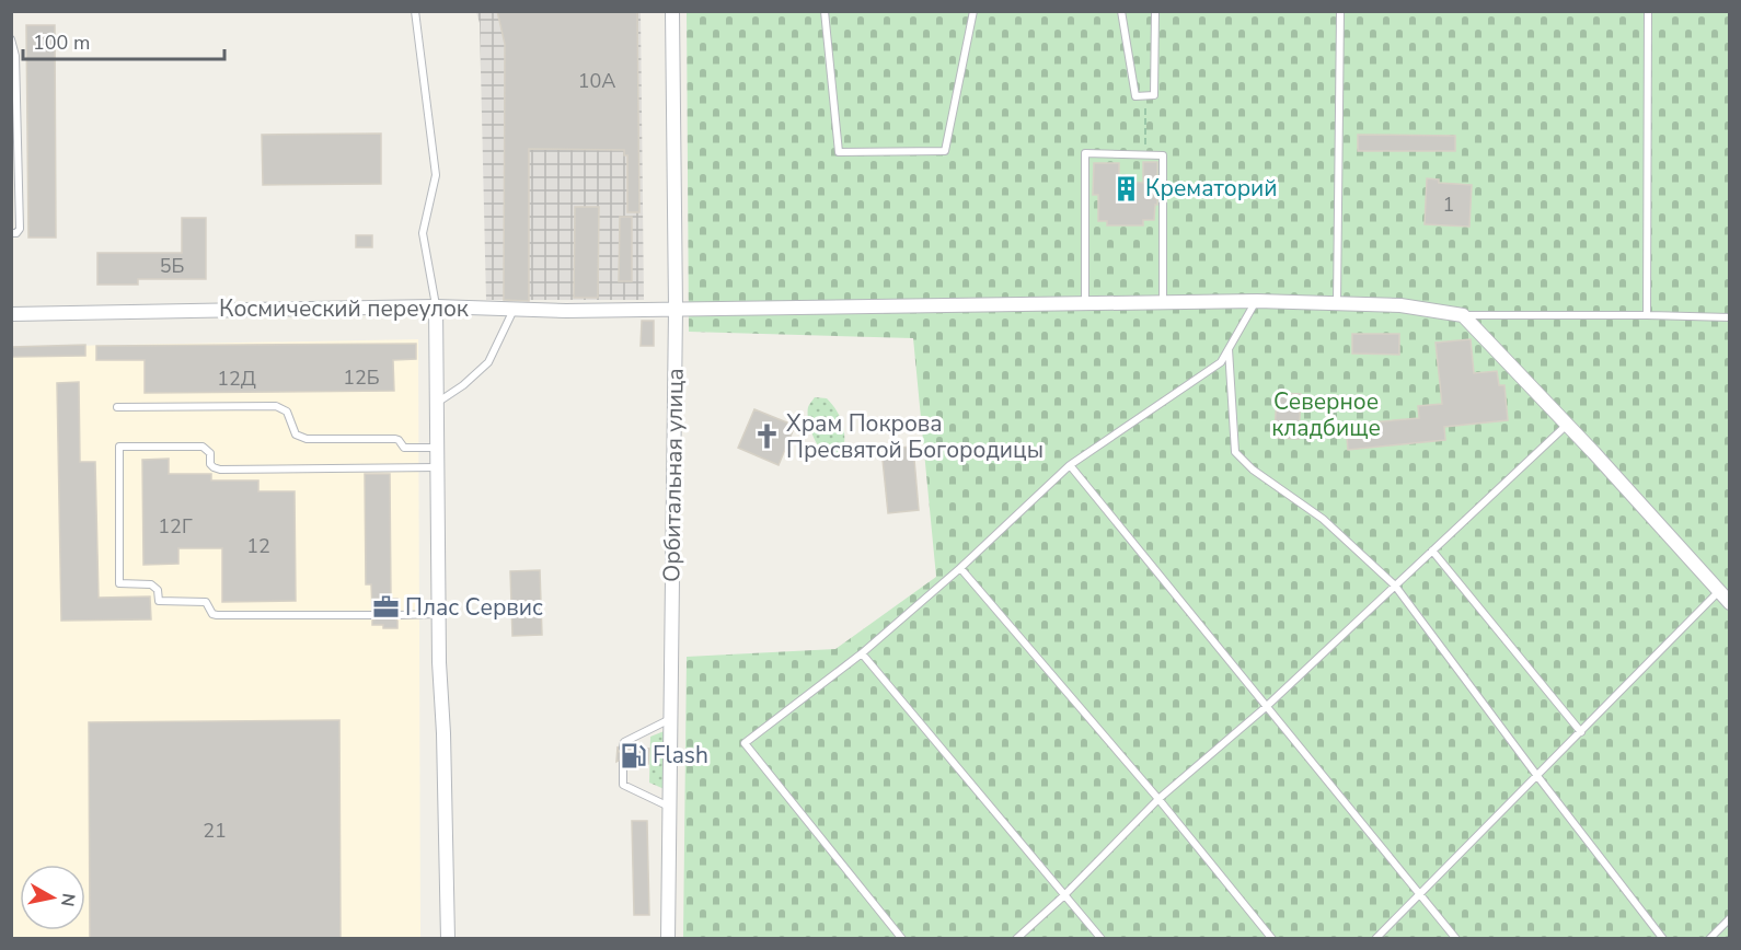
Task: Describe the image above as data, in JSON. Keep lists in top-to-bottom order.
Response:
{
  "streets": {
    "street": ["Космический переулок", "Орбитальная улица"]
  },
  "crossings": [
    ["Космический переулок", "Орбитальная улица"]
  ],
  "parks": ["Северное кладбище"],
  "places": {
    "building": ["Крематорий"],
    "church": ["Храм Покрова Пресвятой Богородицы"],
    "office": ["Плас Сервис"],
    "fuel station": ["Flash"]
  },
  "house_numbers": [
    "10А",
    "1",
    "5Б",
    "12Б",
    "12Д",
    "12Г",
    "12",
    "21"
  ],
  "scale_bar": "100 m",
  "north": "right"
}
